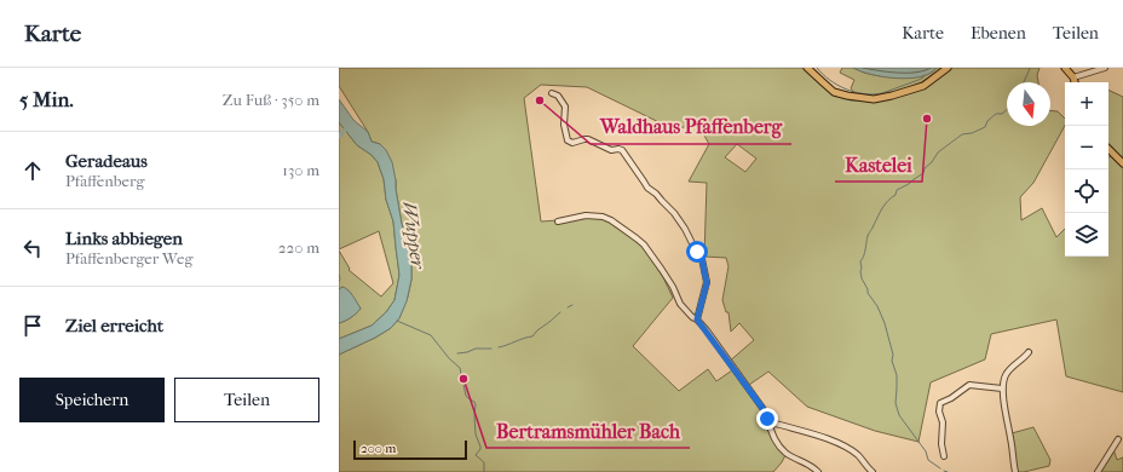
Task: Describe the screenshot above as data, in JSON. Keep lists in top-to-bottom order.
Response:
{
  "water": ["Wupper"],
  "places": ["Waldhaus Pfaffenberg", "Kastelei", "Bertramsmühler Bach"],
  "scale_bar": "200 m",
  "north": "bottom",
  "page": {
    "header": "Karte",
    "nav": ["Karte", "Ebenen", "Teilen"],
    "heading": ["5 Min.", "Zu Fuß · 350 m"],
    "map_buttons": ["+", "−"],
    "list": [
      ["Geradeaus", "Pfaffenberg", "130 m"],
      ["Links abbiegen", "Pfaffenberger Weg", "220 m"],
      "Ziel erreicht"
    ],
    "buttons": ["Speichern", "Teilen"],
    "scale": "200 m"
  }
}
